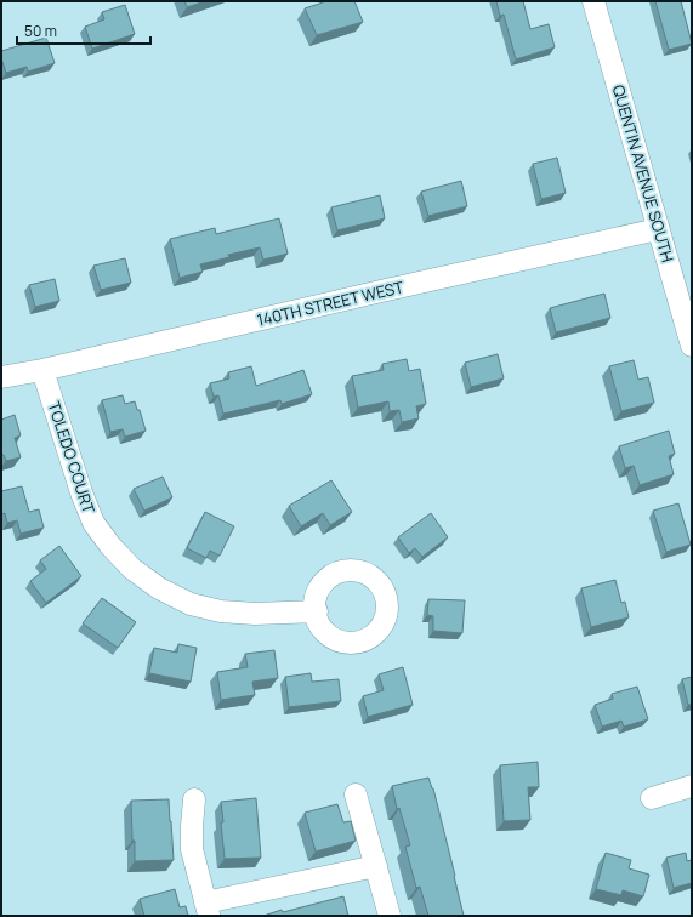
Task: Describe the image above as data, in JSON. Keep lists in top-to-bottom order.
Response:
{
  "streets": {
    "street": ["QUENTIN AVENUE SOUTH", "140TH STREET WEST", "TOLEDO COURT"]
  },
  "crossings": [
    ["QUENTIN AVENUE SOUTH", "140TH STREET WEST"],
    ["140TH STREET WEST", "TOLEDO COURT"]
  ],
  "scale_bar": "50 m"
}
